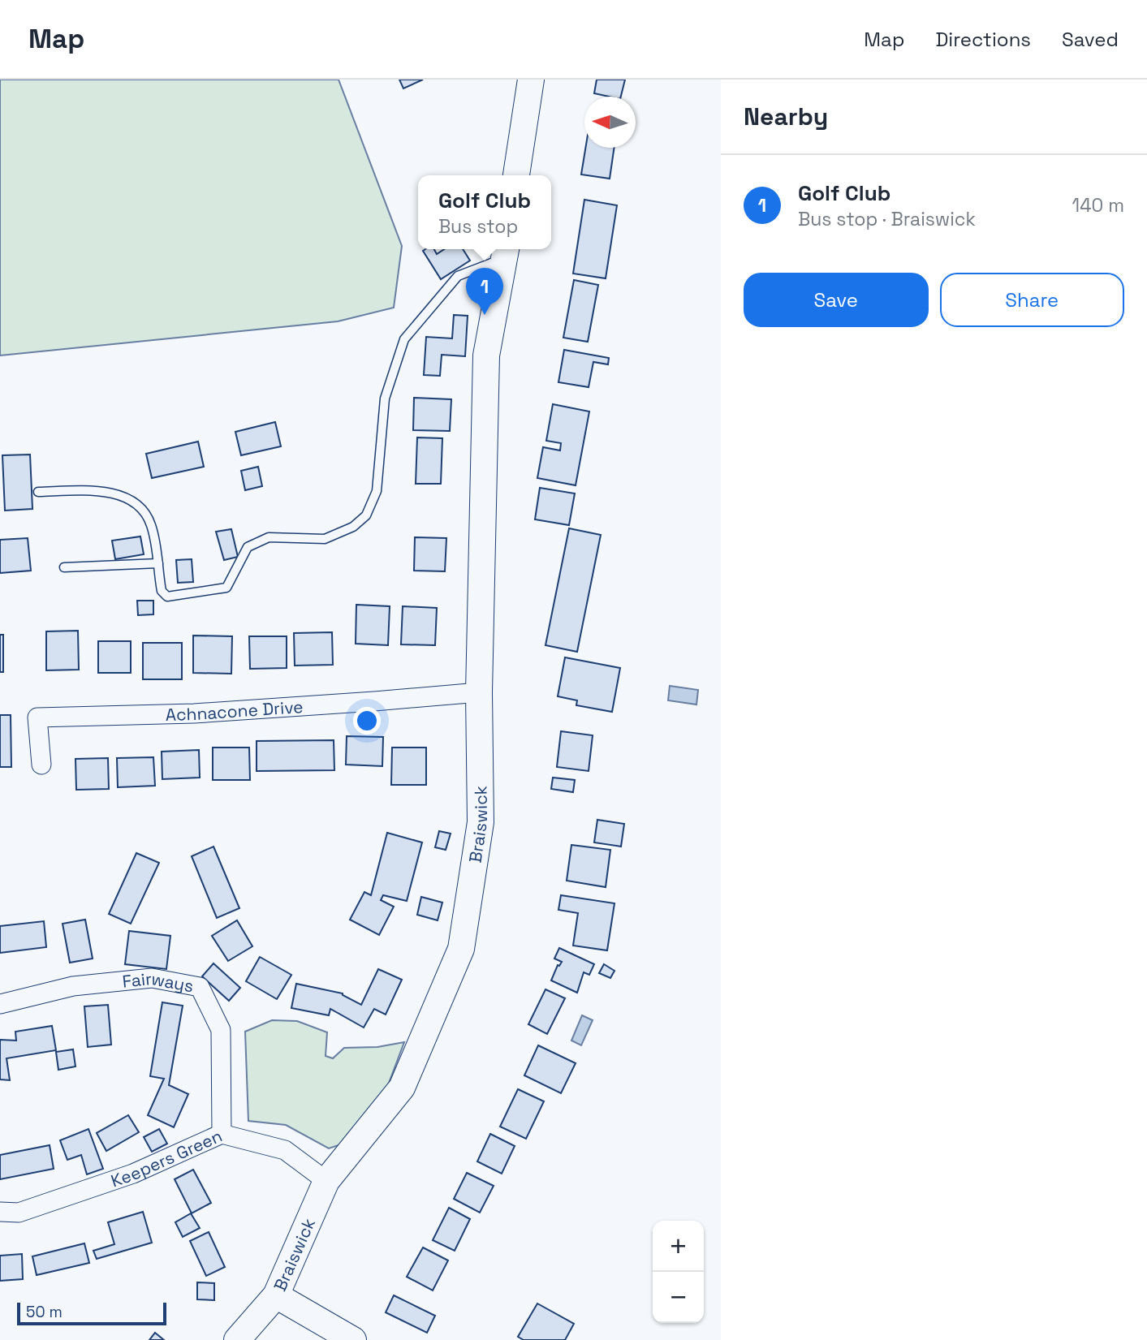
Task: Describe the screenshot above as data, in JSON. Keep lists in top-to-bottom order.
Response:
{
  "streets": {
    "main road": ["Braiswick"],
    "street": ["Achnacone Drive", "Fairways", "Keepers Green"]
  },
  "crossings": [
    ["Achnacone Drive", "Braiswick"],
    ["Braiswick", "Keepers Green"],
    ["Fairways", "Keepers Green"]
  ],
  "scale_bar": "50 m",
  "north": "left",
  "page": {
    "header": "Map",
    "nav": ["Map", "Directions", "Saved"],
    "heading": "Nearby",
    "list": [
      {
        "mark": "1",
        "name": "Golf Club",
        "note": "Bus stop · Braiswick",
        "value": "140 m"
      }
    ],
    "popup": ["Golf Club", "Bus stop"],
    "buttons": ["Save", "Share"],
    "pins": "1",
    "map_buttons": ["+", "−"],
    "scale": "50 m"
  }
}
